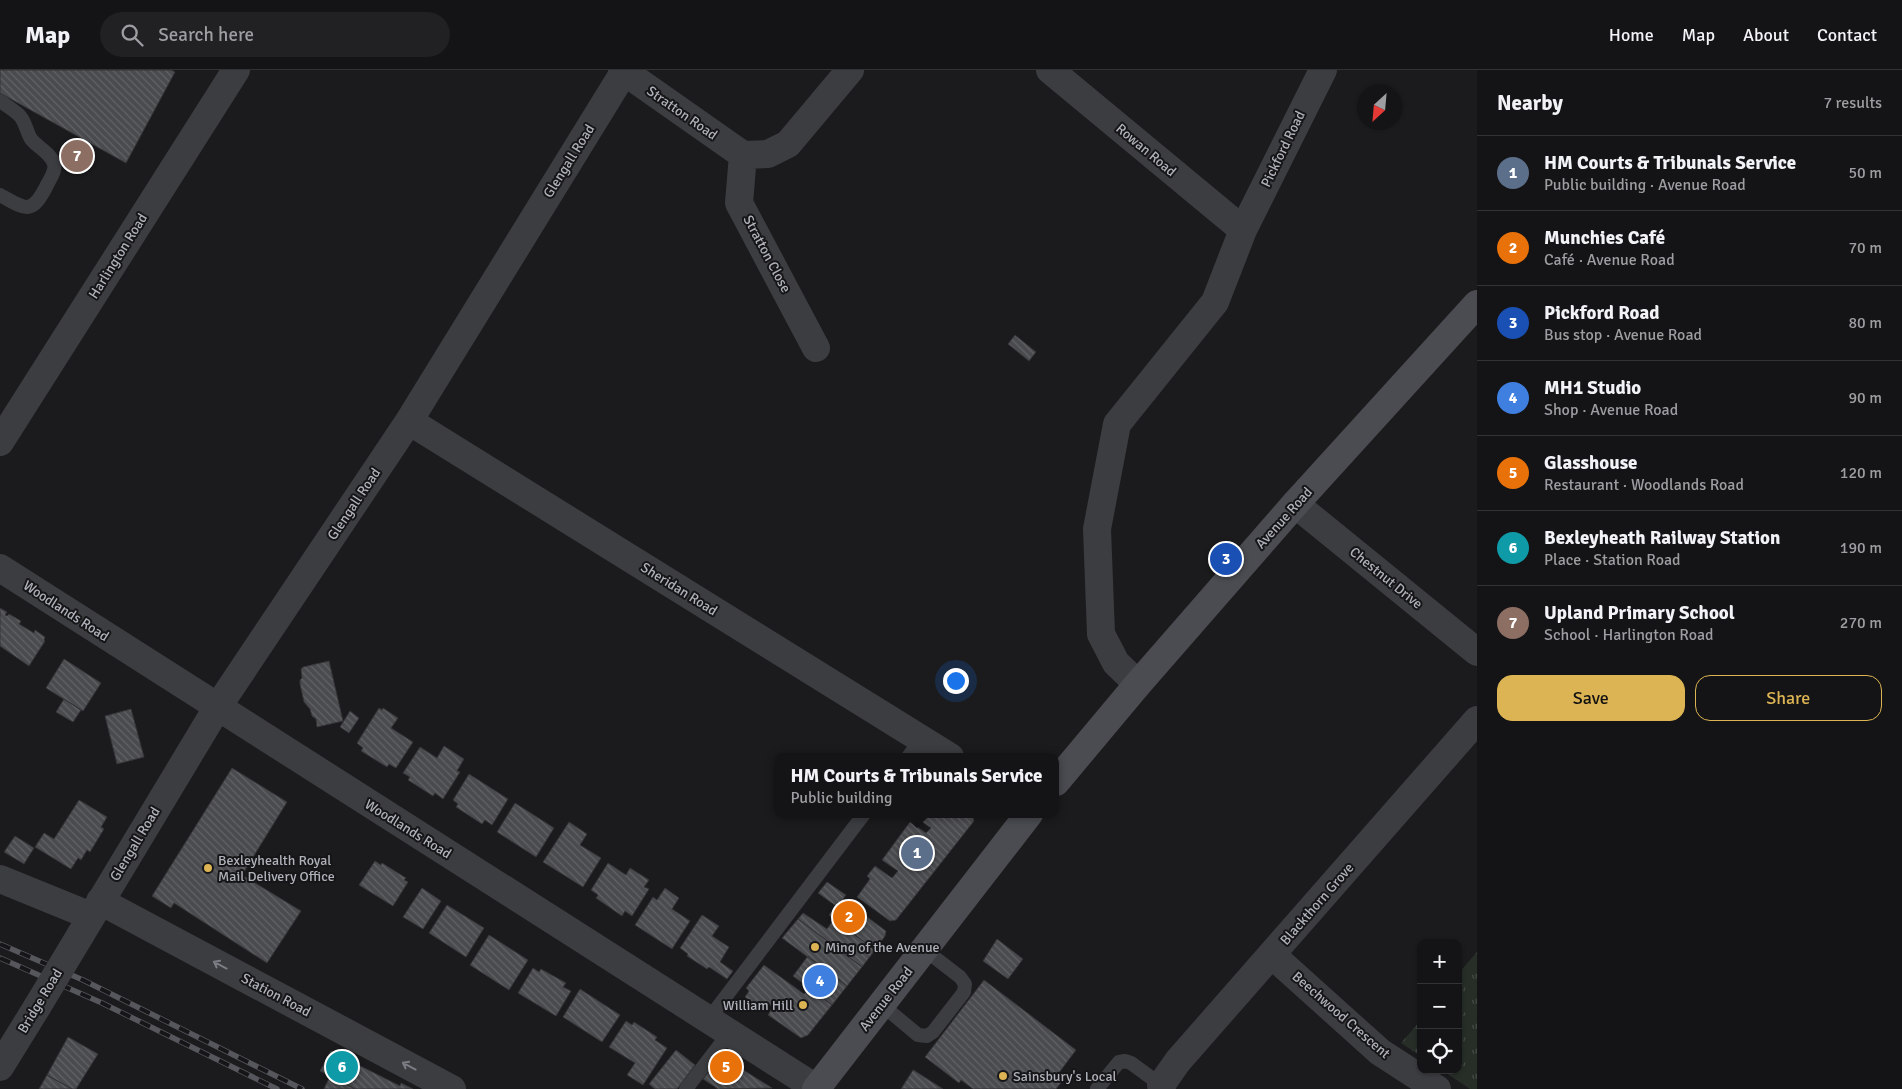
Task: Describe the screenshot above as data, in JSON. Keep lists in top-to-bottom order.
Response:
{
  "streets": {
    "street": [
      "Stratton Road",
      "Pickford Road",
      "Rowan Road",
      "Glengall Road",
      "Stratton Close",
      "Harlington Road",
      "Avenue Road",
      "Chestnut Drive",
      "Sheridan Road",
      "Woodlands Road",
      "Blackthorn Grove",
      "Station Road",
      "Bridge Road",
      "Beechwood Crescent"
    ]
  },
  "crossings": [
    ["Stratton Road", "Glengall Road"],
    ["Stratton Road", "Stratton Close"],
    ["Pickford Road", "Rowan Road"],
    ["Pickford Road", "Avenue Road"],
    ["Glengall Road", "Sheridan Road"],
    ["Glengall Road", "Woodlands Road"],
    ["Glengall Road", "Station Road"],
    ["Glengall Road", "Bridge Road"],
    ["Avenue Road", "Chestnut Drive"],
    ["Avenue Road", "Woodlands Road"],
    ["Blackthorn Grove", "Beechwood Crescent"],
    ["Station Road", "Bridge Road"]
  ],
  "one_way": ["Station Road"],
  "places": [
    "Bexleyhealth Royal Mail Delivery Office",
    "Ming of the Avenue",
    "William Hill",
    "Sainsbury's Local"
  ],
  "north": "bottom left",
  "page": {
    "header": "Map",
    "search": "Search here",
    "nav": [
      "Home",
      "Map",
      "About",
      "Contact"
    ],
    "heading": ["Nearby", "7 results"],
    "list": [
      {
        "mark": "1",
        "name": "HM Courts & Tribunals Service",
        "note": "Public building · Avenue Road",
        "value": "50 m"
      },
      {
        "mark": "2",
        "name": "Munchies Café",
        "note": "Café · Avenue Road",
        "value": "70 m"
      },
      {
        "mark": "3",
        "name": "Pickford Road",
        "note": "Bus stop · Avenue Road",
        "value": "80 m"
      },
      {
        "mark": "4",
        "name": "MH1 Studio",
        "note": "Shop · Avenue Road",
        "value": "90 m"
      },
      {
        "mark": "5",
        "name": "Glasshouse",
        "note": "Restaurant · Woodlands Road",
        "value": "120 m"
      },
      {
        "mark": "6",
        "name": "Bexleyheath Railway Station",
        "note": "Place · Station Road",
        "value": "190 m"
      },
      {
        "mark": "7",
        "name": "Upland Primary School",
        "note": "School · Harlington Road",
        "value": "270 m"
      }
    ],
    "pins": [
      "7",
      "3",
      "1",
      "2",
      "4",
      "5",
      "6"
    ],
    "buttons": ["Save", "Share"],
    "popup": ["HM Courts & Tribunals Service", "Public building"],
    "map_buttons": ["+", "−"]
  }
}
